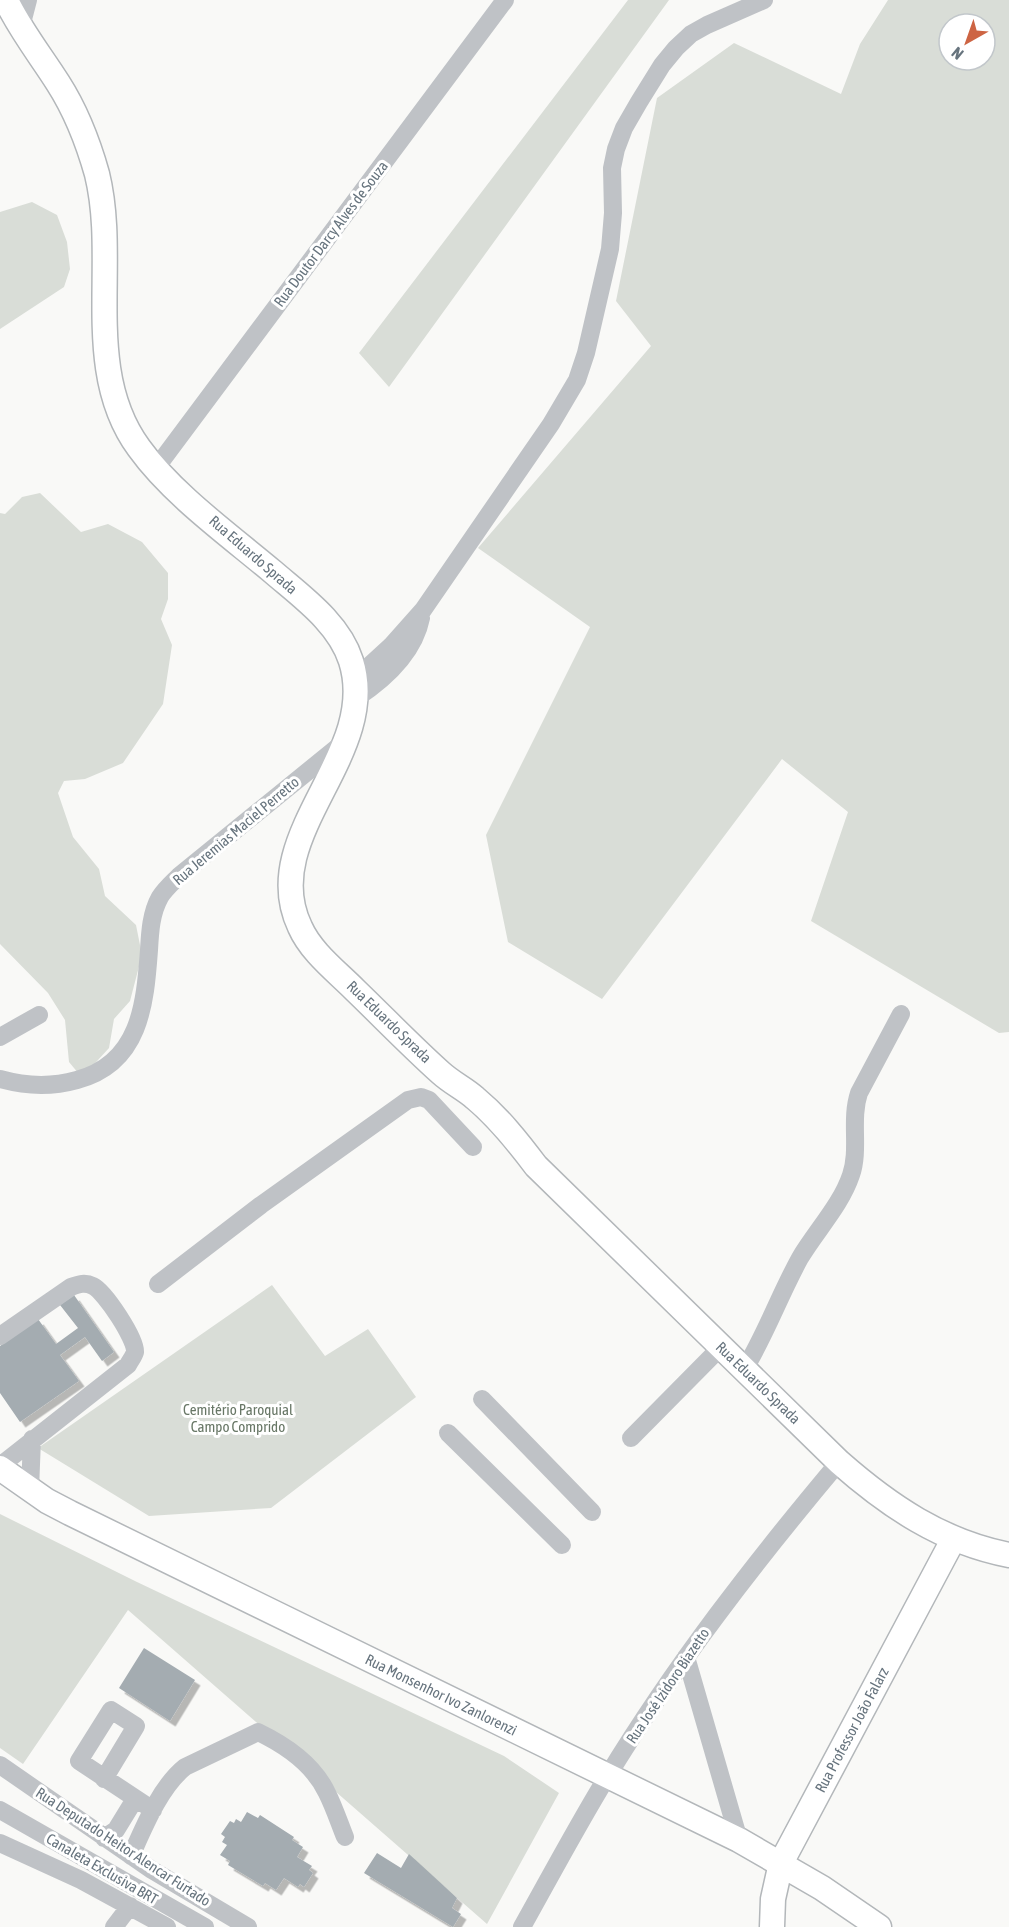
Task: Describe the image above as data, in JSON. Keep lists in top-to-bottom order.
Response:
{
  "streets": {
    "main road": ["Rua Eduardo Sprada", "Rua Monsenhor Ivo Zanlorenzi", "Rua Professor João Falarz"],
    "street": [
      "Rua Doutor Darcy Alves de Souza",
      "Rua Jeremias Maciel Perretto",
      "Rua José Izidoro Biazetto",
      "Rua Deputado Heitor Alencar Furtado",
      "Canaleta Exclusiva BRT"
    ]
  },
  "crossings": [
    ["Rua Doutor Darcy Alves de Souza", "Rua Eduardo Sprada"],
    ["Rua Eduardo Sprada", "Rua Jeremias Maciel Perretto"],
    ["Rua Eduardo Sprada", "Rua José Izidoro Biazetto"],
    ["Rua Eduardo Sprada", "Rua Professor João Falarz"],
    ["Rua José Izidoro Biazetto", "Rua Monsenhor Ivo Zanlorenzi"],
    ["Rua Monsenhor Ivo Zanlorenzi", "Rua Professor João Falarz"]
  ],
  "parks": ["Cemitério Paroquial Campo Comprido"],
  "north": "bottom left"
}
